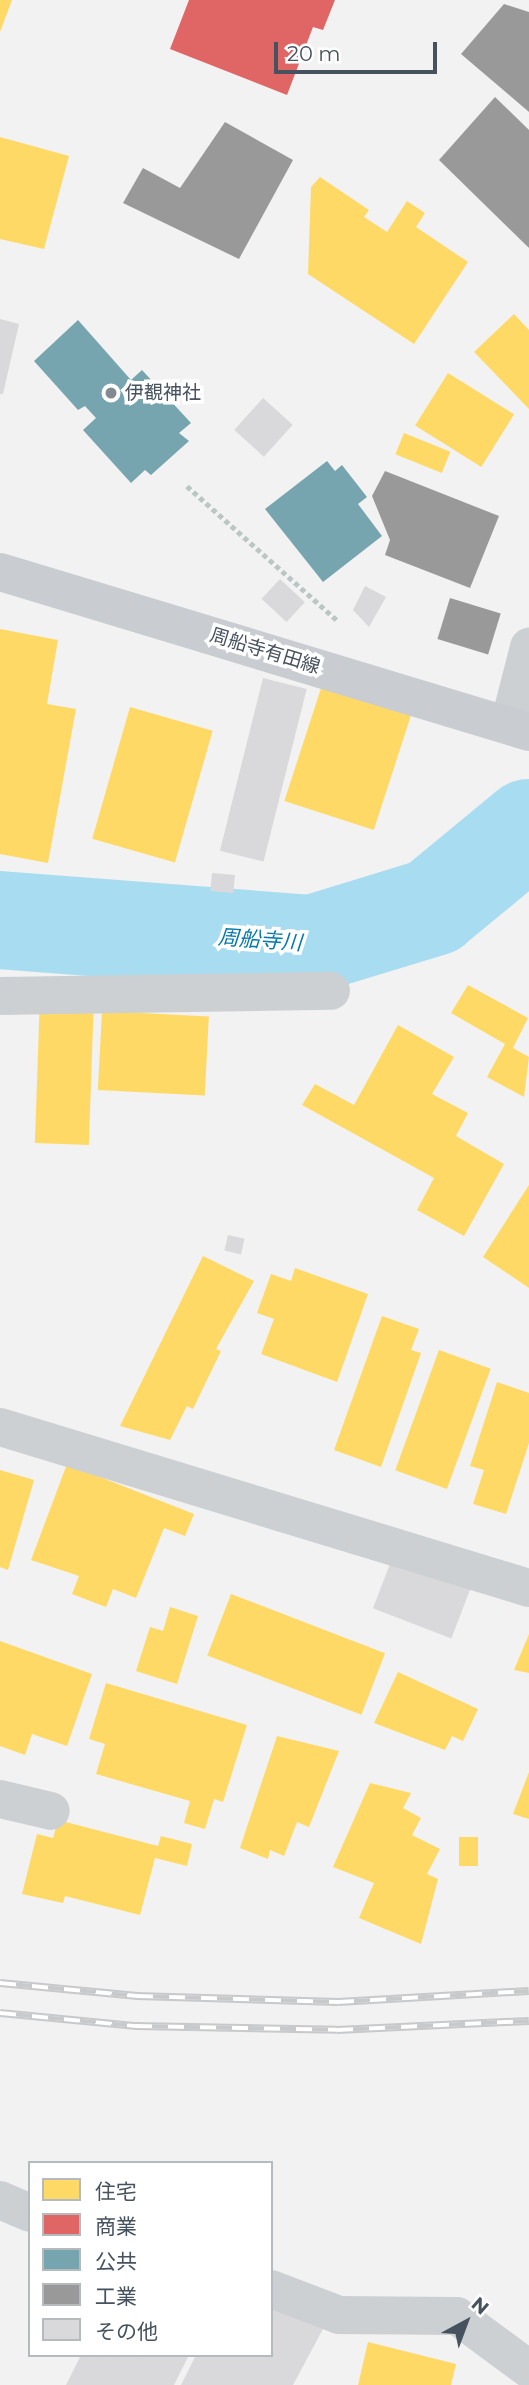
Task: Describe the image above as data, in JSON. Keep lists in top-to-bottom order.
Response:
{
  "streets": {
    "main road": ["周船寺有田線"]
  },
  "water": ["周船寺川"],
  "places": ["伊覩神社"],
  "legend": [
    "住宅",
    "商業",
    "公共",
    "工業",
    "その他"
  ],
  "scale_bar": "20 m",
  "north": "top right"
}
